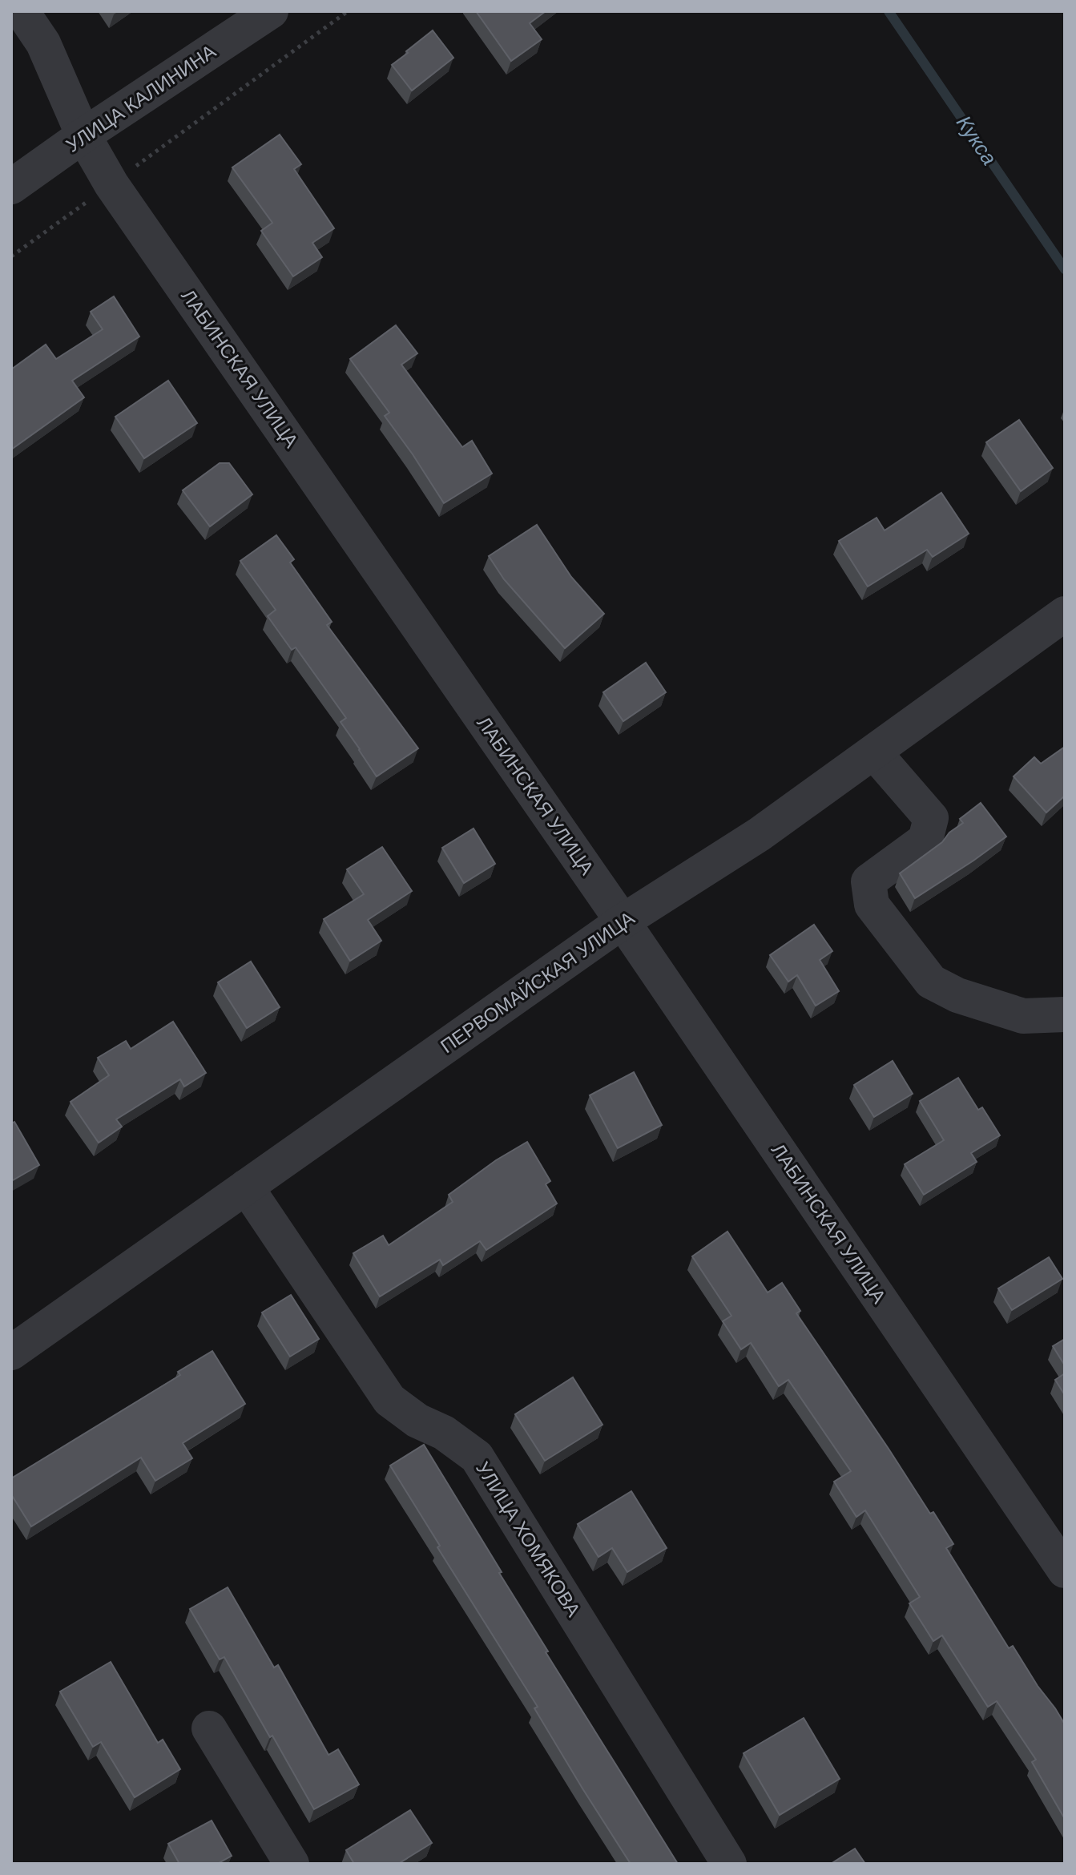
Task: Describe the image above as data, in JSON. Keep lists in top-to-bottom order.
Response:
{
  "streets": {
    "street": [
      "УЛИЦА КАЛИНИНА",
      "ЛАБИНСКАЯ УЛИЦА",
      "ПЕРВОМАЙСКАЯ УЛИЦА",
      "УЛИЦА ХОМЯКОВА"
    ]
  },
  "crossings": [
    ["УЛИЦА КАЛИНИНА", "ЛАБИНСКАЯ УЛИЦА"],
    ["ЛАБИНСКАЯ УЛИЦА", "ПЕРВОМАЙСКАЯ УЛИЦА"],
    ["ПЕРВОМАЙСКАЯ УЛИЦА", "УЛИЦА ХОМЯКОВА"]
  ],
  "water": ["Кукса"]
}
